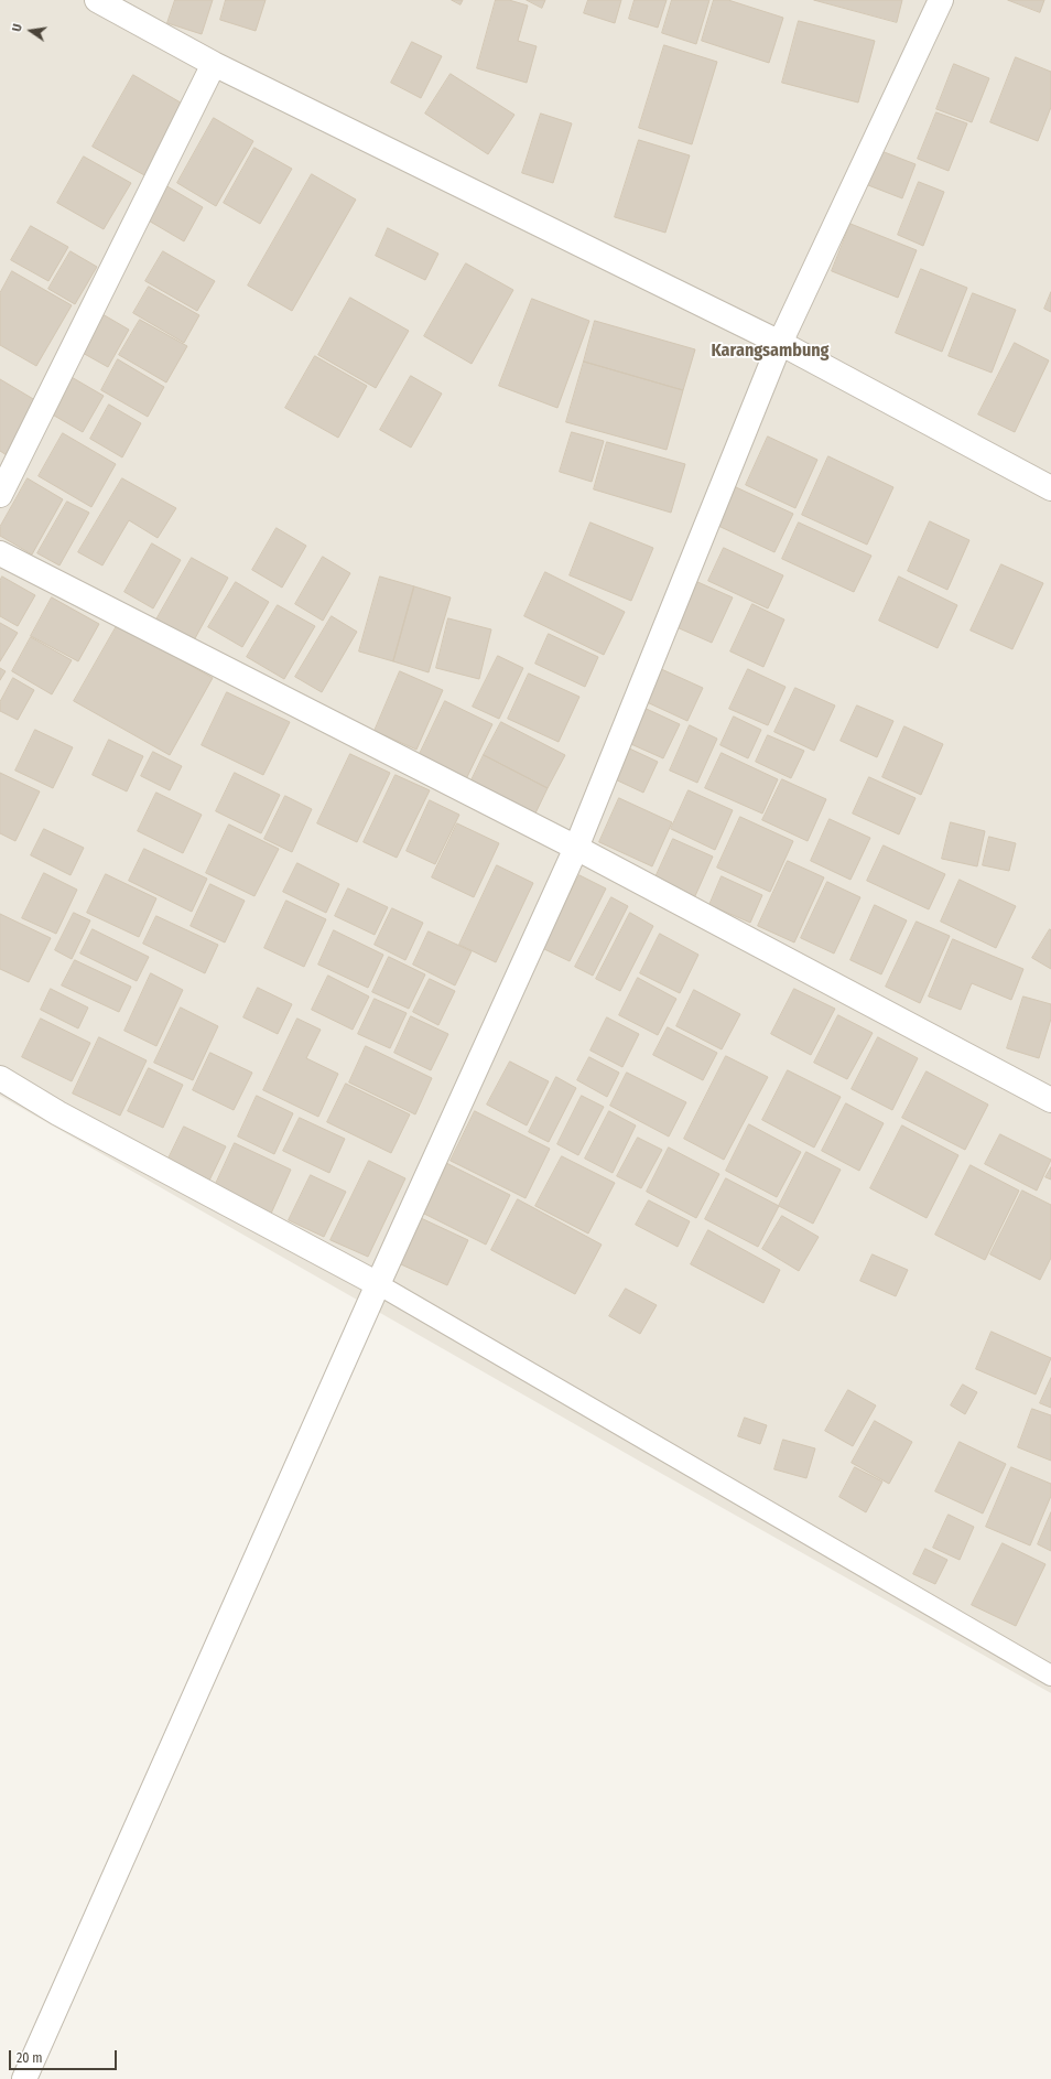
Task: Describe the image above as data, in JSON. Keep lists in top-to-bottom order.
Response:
{
  "districts": ["Karangsambung"],
  "scale_bar": "20 m",
  "north": "left"
}
